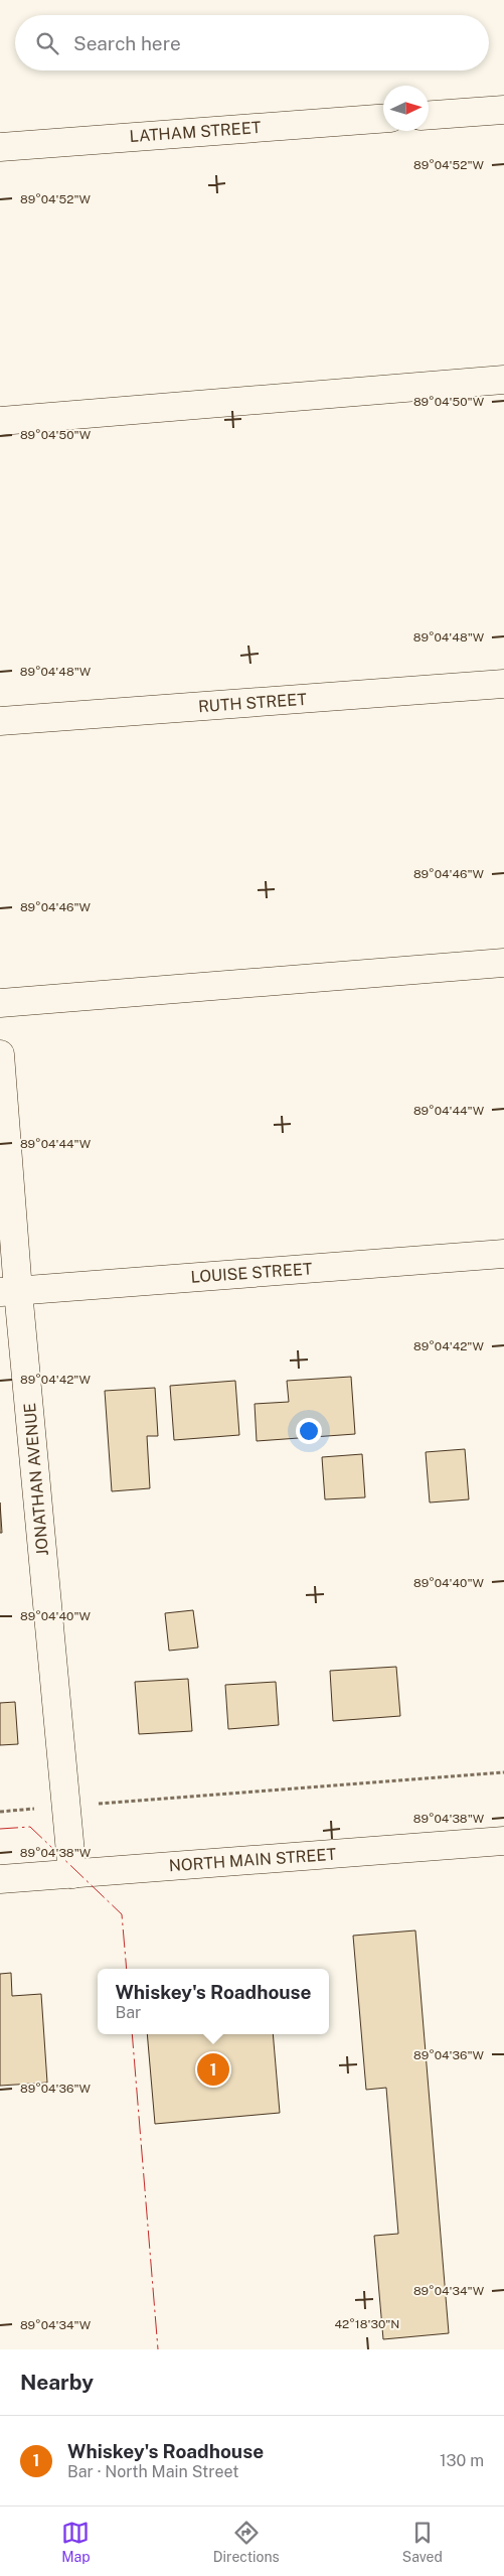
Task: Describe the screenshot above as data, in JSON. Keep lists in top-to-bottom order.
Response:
{
  "streets": {
    "street": [
      "LATHAM STREET",
      "RUTH STREET",
      "LOUISE STREET",
      "JONATHAN AVENUE",
      "NORTH MAIN STREET"
    ]
  },
  "crossings": [
    ["LOUISE STREET", "JONATHAN AVENUE"],
    ["JONATHAN AVENUE", "NORTH MAIN STREET"]
  ],
  "north": "right",
  "page": {
    "search": "Search here",
    "popup": ["Whiskey's Roadhouse", "Bar"],
    "pins": "1",
    "heading": "Nearby",
    "list": [
      {
        "mark": "1",
        "name": "Whiskey's Roadhouse",
        "note": "Bar · North Main Street",
        "value": "130 m"
      }
    ],
    "nav": ["Map", "Directions", "Saved"]
  },
  "coordinates": [
    "89°04'52\"W",
    "89°04'50\"W",
    "89°04'48\"W",
    "89°04'46\"W",
    "89°04'44\"W",
    "89°04'42\"W",
    "89°04'40\"W",
    "89°04'38\"W",
    "89°04'36\"W",
    "89°04'34\"W",
    "42°18'30\"N"
  ]
}
